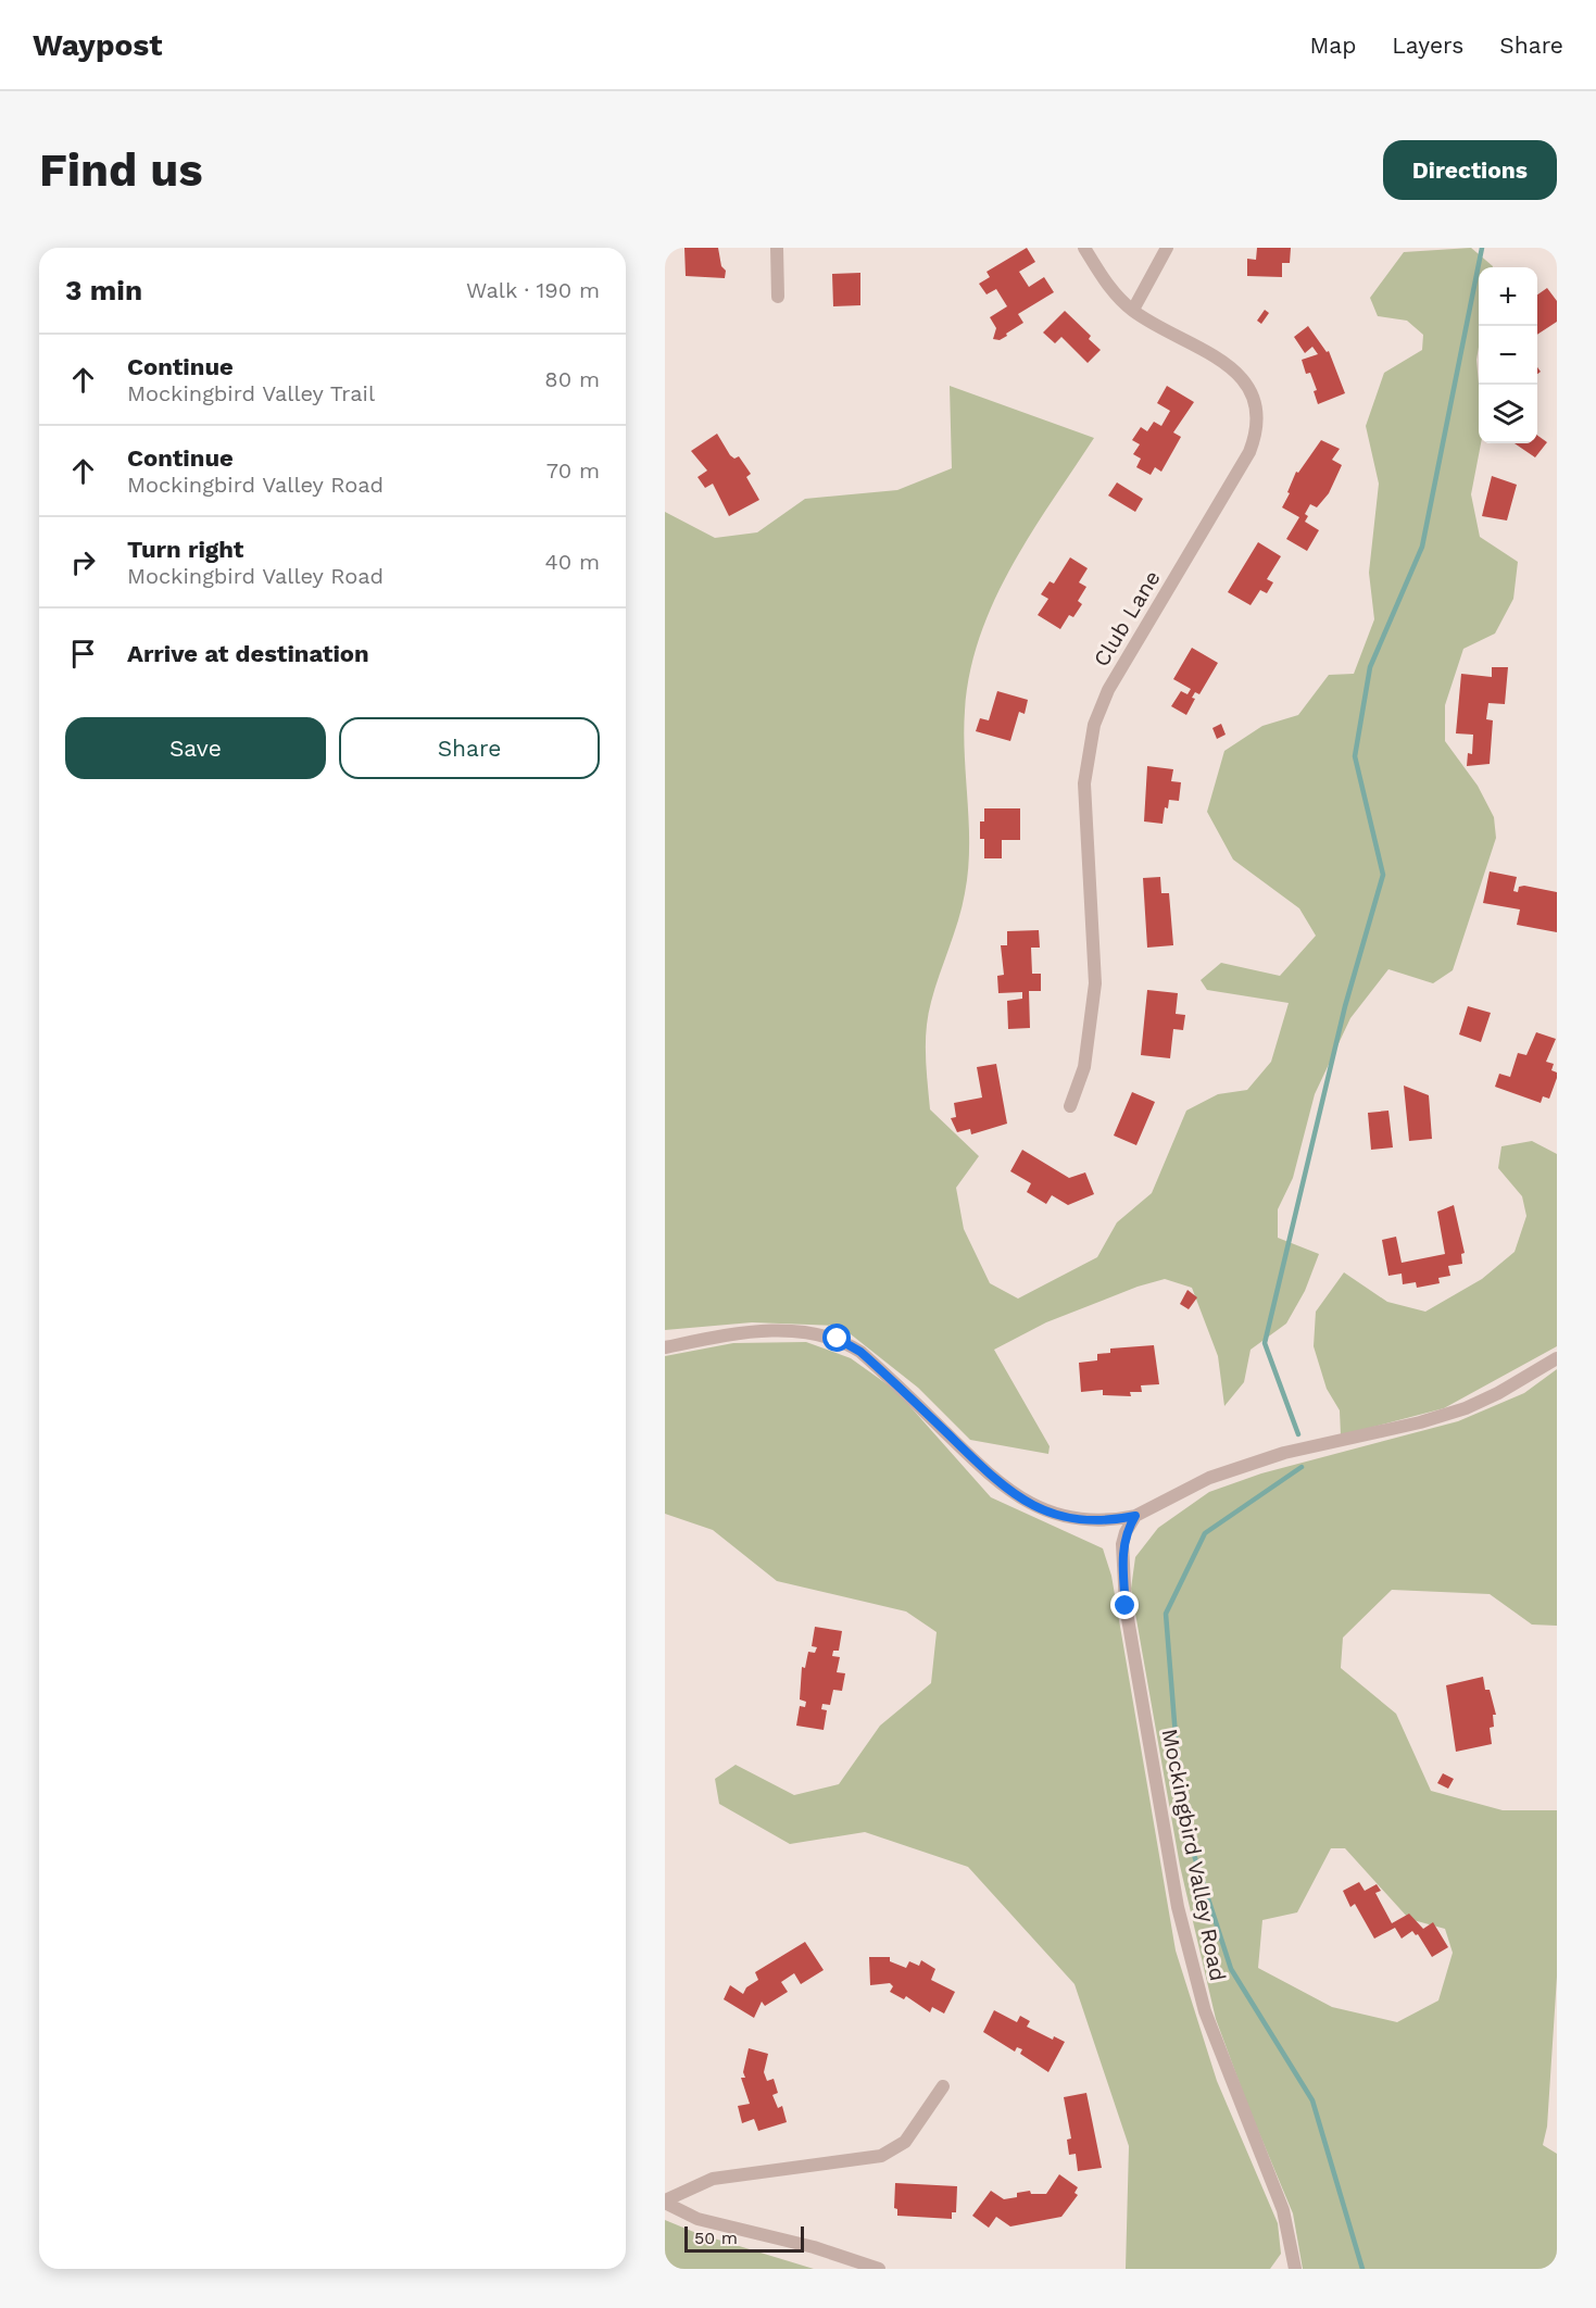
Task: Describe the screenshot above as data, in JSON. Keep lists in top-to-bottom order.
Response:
{
  "streets": {
    "street": ["Club Lane", "Mockingbird Valley Road"]
  },
  "scale_bar": "50 m",
  "page": {
    "header": "Waypost",
    "nav": ["Map", "Layers", "Share"],
    "buttons": [
      "Directions",
      ["Save", "Share"]
    ],
    "title": "Find us",
    "heading": ["3 min", "Walk · 190 m"],
    "map_buttons": ["+", "−"],
    "list": [
      ["Continue", "Mockingbird Valley Trail", "80 m"],
      ["Continue", "Mockingbird Valley Road", "70 m"],
      ["Turn right", "Mockingbird Valley Road", "40 m"],
      "Arrive at destination"
    ],
    "scale": "50 m"
  }
}
